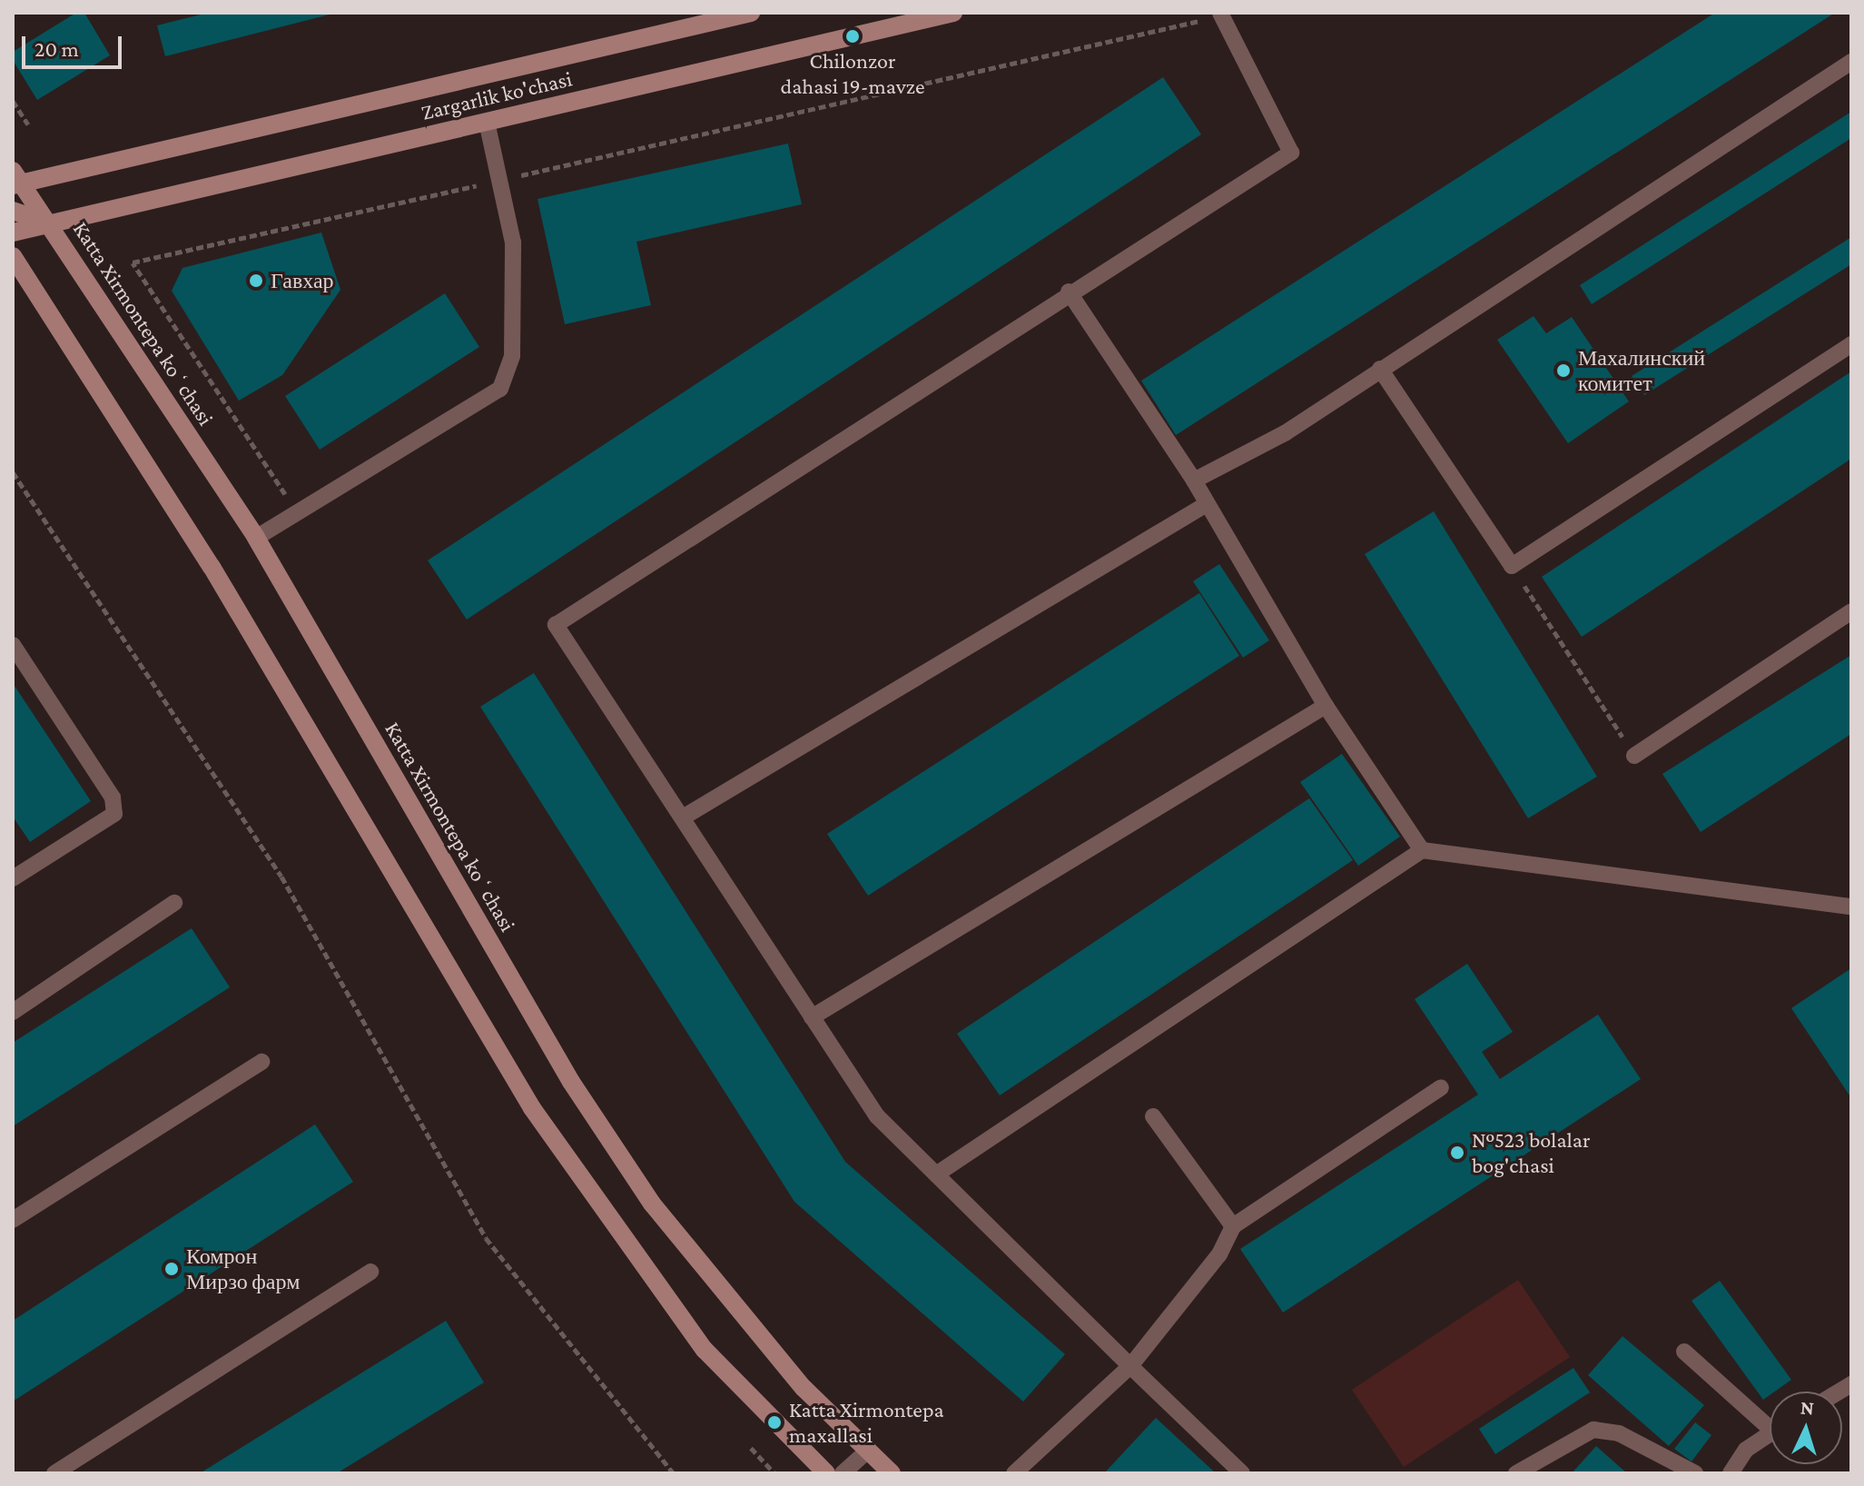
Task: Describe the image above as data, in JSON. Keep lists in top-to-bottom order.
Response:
{
  "streets": {
    "main road": ["Zargarlik ko'chasi", "Katta Xirmontepa koʻchasi"]
  },
  "crossings": [
    ["Zargarlik ko'chasi", "Katta Xirmontepa koʻchasi"]
  ],
  "places": [
    "Chilonzor dahasi 19-mavze",
    "Гавхар",
    "Махалинский комитет",
    "№523 bolalar bog'chasi",
    "Комрон Мирзо фарм",
    "Katta Xirmontepa maxallasi"
  ],
  "scale_bar": "20 m",
  "north": "top"
}
